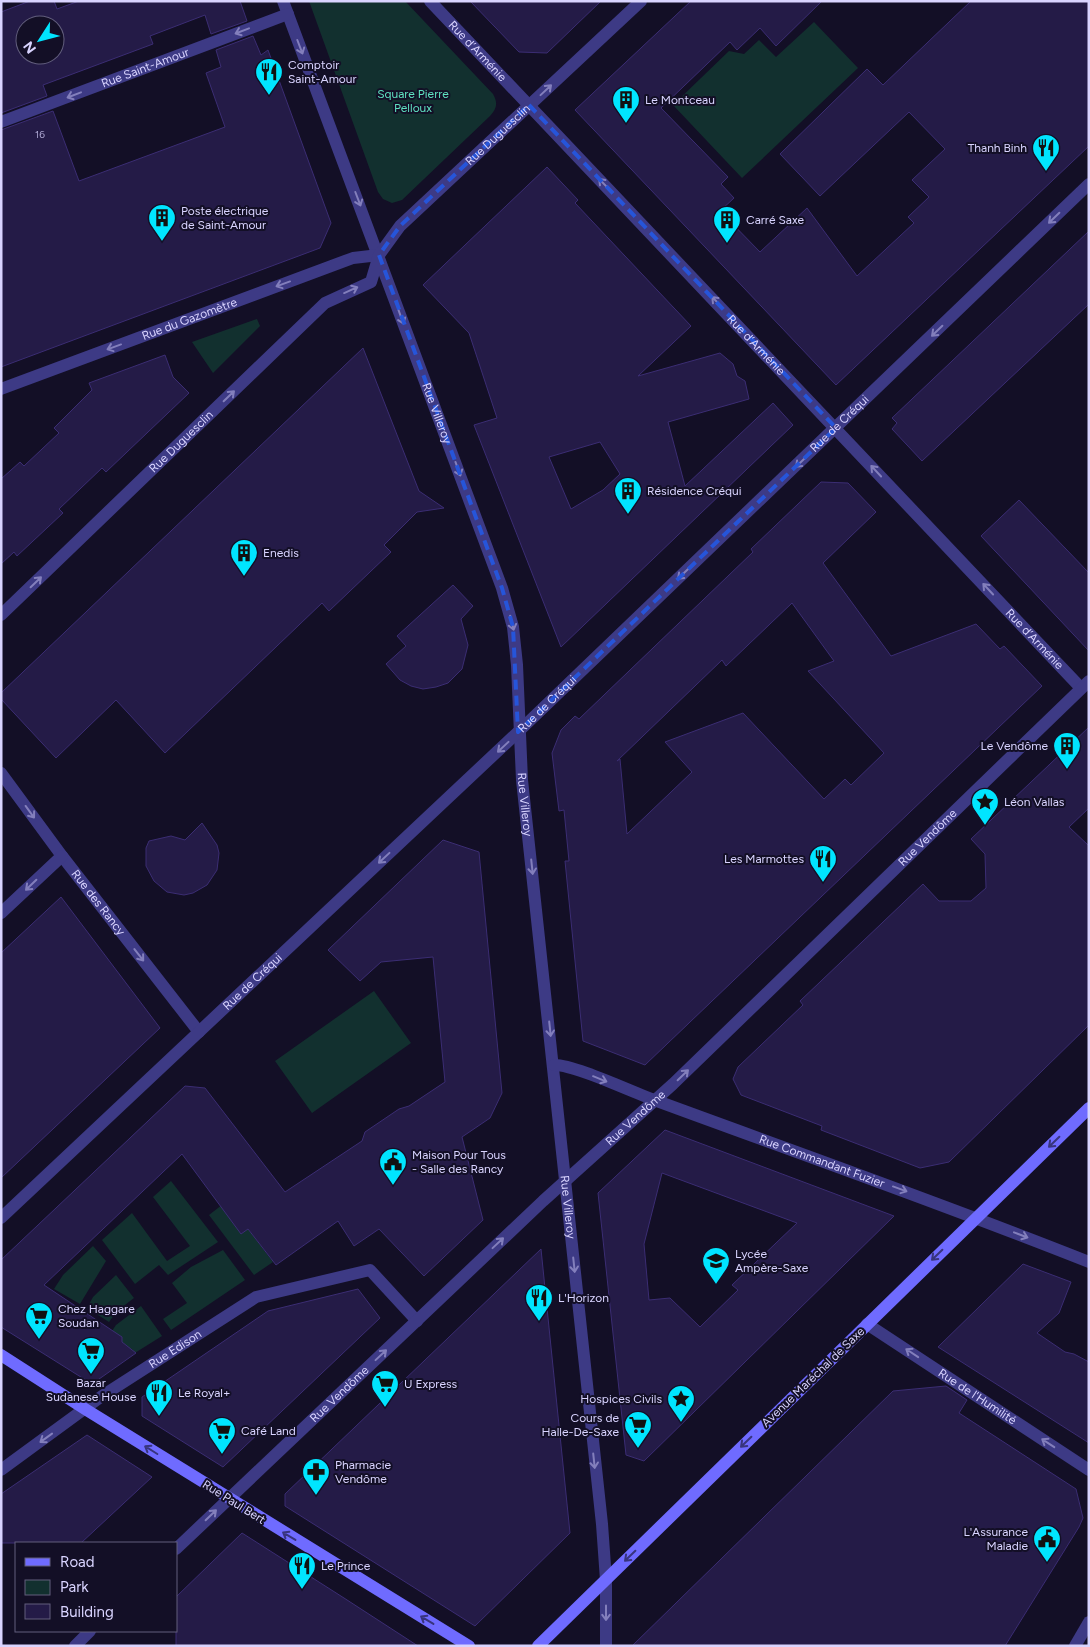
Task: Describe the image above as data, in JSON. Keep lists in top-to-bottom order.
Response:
{
  "streets": {
    "main road": ["Avenue Maréchal de Saxe", "Rue Paul Bert"],
    "street": [
      "Rue d’Arménie",
      "Rue Saint-Amour",
      "Rue Duguesclin",
      "Rue du Gazomètre",
      "Rue Villeroy",
      "Rue de Créqui",
      "Rue Vendôme",
      "Rue des Rancy",
      "Rue Commandant Fuzier",
      "Rue Edison",
      "Rue de l'Humilité"
    ]
  },
  "crossings": [
    ["Rue d’Arménie", "Rue Duguesclin"],
    ["Rue d’Arménie", "Rue de Créqui"],
    ["Rue d’Arménie", "Rue Vendôme"],
    ["Rue Saint-Amour", "Rue Villeroy"],
    ["Rue Duguesclin", "Rue du Gazomètre"],
    ["Rue Duguesclin", "Rue Villeroy"],
    ["Rue du Gazomètre", "Rue Villeroy"],
    ["Rue Villeroy", "Rue de Créqui"],
    ["Rue Villeroy", "Rue Vendôme"],
    ["Rue Villeroy", "Rue Commandant Fuzier"],
    ["Rue Villeroy", "Avenue Maréchal de Saxe"],
    ["Rue de Créqui", "Rue des Rancy"],
    ["Rue Vendôme", "Rue Commandant Fuzier"],
    ["Rue Vendôme", "Rue Edison"],
    ["Rue Vendôme", "Rue Paul Bert"],
    ["Rue Commandant Fuzier", "Avenue Maréchal de Saxe"],
    ["Rue Edison", "Rue Paul Bert"],
    ["Avenue Maréchal de Saxe", "Rue de l'Humilité"]
  ],
  "one_way": [
    "Rue d’Arménie",
    "Rue Saint-Amour",
    "Rue Duguesclin",
    "Rue du Gazomètre",
    "Rue Villeroy",
    "Rue de Créqui",
    "Rue Vendôme",
    "Rue des Rancy",
    "Rue Commandant Fuzier",
    "Avenue Maréchal de Saxe",
    "Rue de l'Humilité",
    "Rue Paul Bert"
  ],
  "parks": ["Square Pierre Pelloux"],
  "places": {
    "restaurant": [
      "Comptoir Saint-Amour",
      "Thanh Binh",
      "Les Marmottes",
      "L'Horizon",
      "Le Royal+",
      "Le Prince"
    ],
    "building": [
      "Le Montceau",
      "Poste électrique de Saint-Amour",
      "Carré Saxe",
      "Résidence Créqui",
      "Enedis",
      "Le Vendôme"
    ],
    "place": ["Léon Vallas", "Hospices Civils"],
    "public building": ["Maison Pour Tous - Salle des Rancy", "L'Assurance Maladie"],
    "school or university": ["Lycée Ampère-Saxe"],
    "supermarket": [
      "Chez Haggare Soudan",
      "Bazar Sudanese House",
      "U Express",
      "Cours de Halle-De-Saxe",
      "Café Land"
    ],
    "pharmacy": ["Pharmacie Vendôme"]
  },
  "house_numbers": ["16"],
  "legend": ["Road", "Park", "Building"],
  "north": "bottom left"
}
